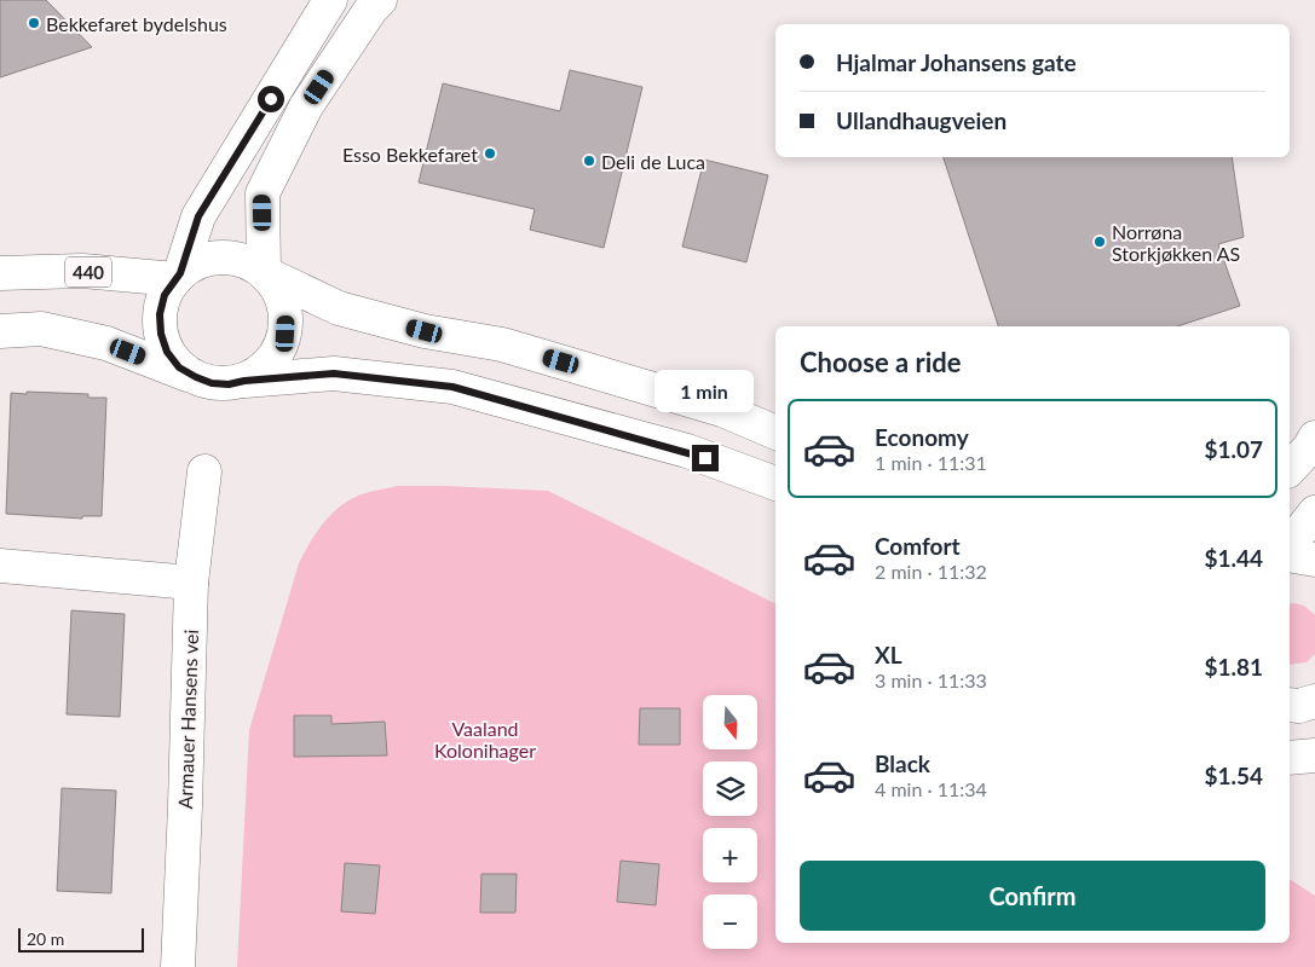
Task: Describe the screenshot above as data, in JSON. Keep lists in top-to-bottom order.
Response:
{
  "streets": {
    "main road": ["440", "Armauer Hansens vei"]
  },
  "parks": ["Vaaland Kolonihager"],
  "places": [
    "Bekkefaret bydelshus",
    "Esso Bekkefaret",
    "Deli de Luca",
    "Norrøna Storkjøkken AS"
  ],
  "scale_bar": "20 m",
  "north": "bottom",
  "page": {
    "banner": ["Hjalmar Johansens gate", "Ullandhaugveien"],
    "heading": "Choose a ride",
    "bubble": "1 min",
    "list": [
      {
        "name": "Economy",
        "note": "1 min · 11:31",
        "value": "$1.07"
      },
      {
        "name": "Comfort",
        "note": "2 min · 11:32",
        "value": "$1.44"
      },
      {
        "name": "XL",
        "note": "3 min · 11:33",
        "value": "$1.81"
      },
      {
        "name": "Black",
        "note": "4 min · 11:34",
        "value": "$1.54"
      }
    ],
    "map_buttons": ["+", "−"],
    "buttons": "Confirm",
    "scale": "20 m"
  }
}
